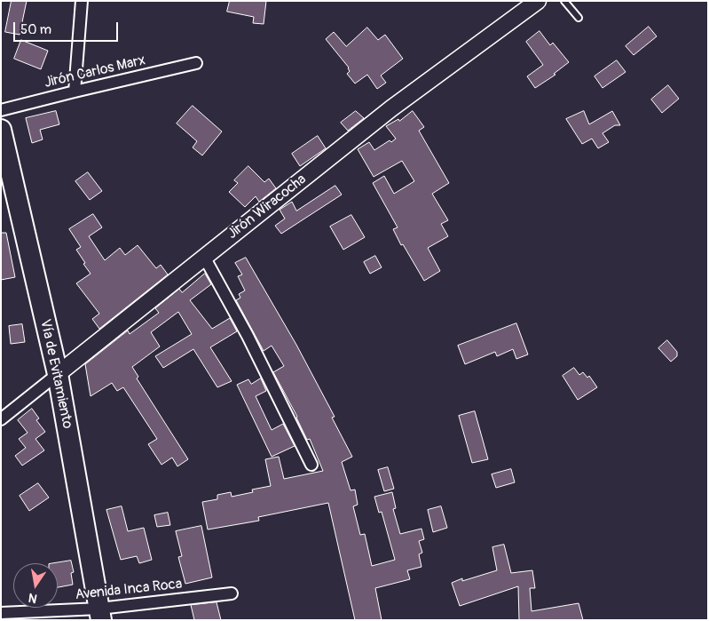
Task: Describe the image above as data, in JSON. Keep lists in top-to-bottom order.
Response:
{
  "streets": {
    "highway": ["Vía de Evitamiento"],
    "street": ["Jirón Carlos Marx", "Jirón Wiracocha", "Avenida Inca Roca"]
  },
  "crossings": [
    ["Jirón Wiracocha", "Vía de Evitamiento"],
    ["Vía de Evitamiento", "Avenida Inca Roca"]
  ],
  "scale_bar": "50 m",
  "north": "bottom"
}
